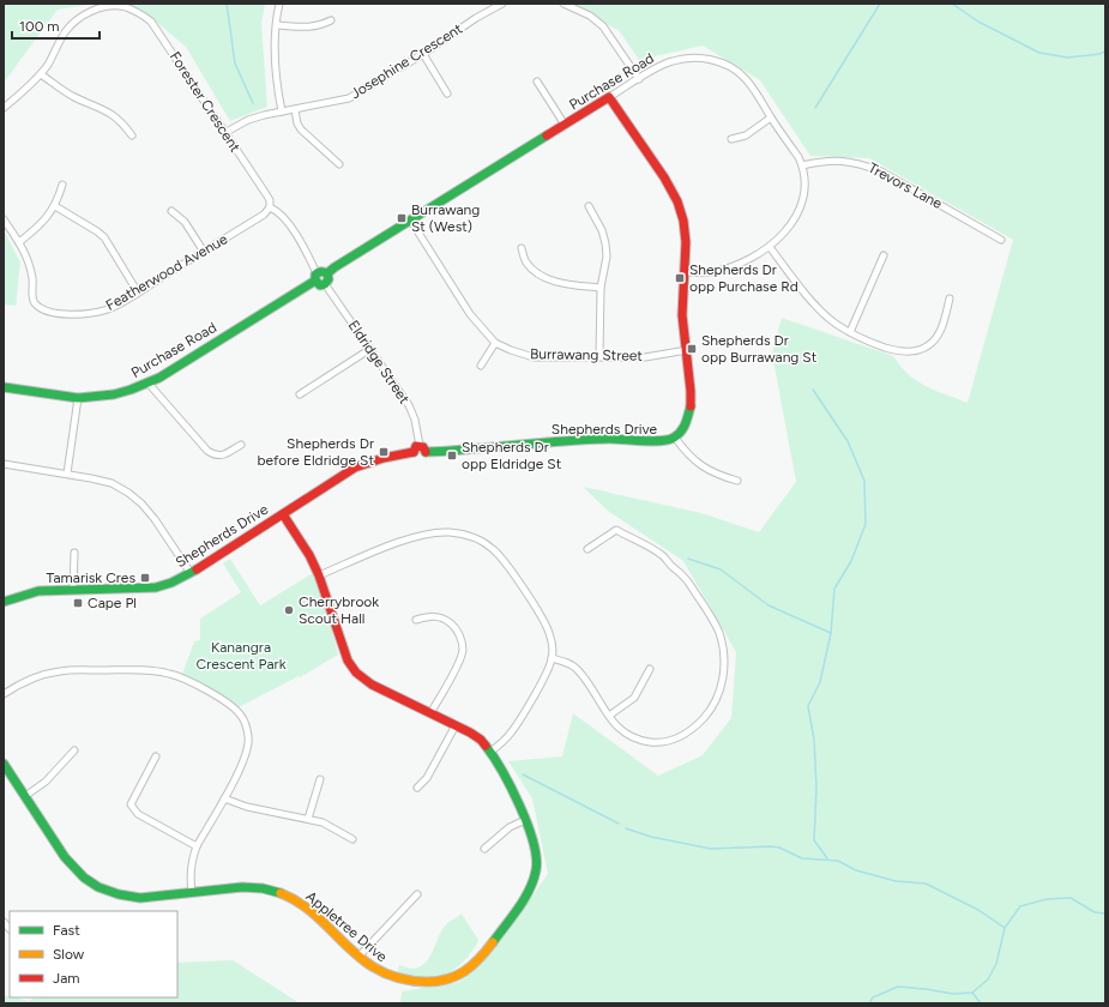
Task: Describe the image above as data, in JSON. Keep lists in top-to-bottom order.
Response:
{
  "streets": {
    "main road": ["Purchase Road", "Shepherds Drive", "Appletree Drive"],
    "street": [
      "Josephine Crescent",
      "Forester Crescent",
      "Trevors Lane",
      "Featherwood Avenue",
      "Burrawang Street",
      "Eldridge Street"
    ]
  },
  "crossings": [
    ["Josephine Crescent", "Forester Crescent"],
    ["Purchase Road", "Trevors Lane"],
    ["Purchase Road", "Burrawang Street"],
    ["Purchase Road", "Eldridge Street"],
    ["Purchase Road", "Shepherds Drive"],
    ["Forester Crescent", "Featherwood Avenue"],
    ["Burrawang Street", "Shepherds Drive"],
    ["Eldridge Street", "Shepherds Drive"],
    ["Shepherds Drive", "Appletree Drive"]
  ],
  "parks": ["Kanangra Crescent Park"],
  "places": {
    "transit": [
      "Burrawang St (West)",
      "Shepherds Dr opp Purchase Rd",
      "Shepherds Dr opp Burrawang St",
      "Shepherds Dr before Eldridge St",
      "Shepherds Dr opp Eldridge St",
      "Tamarisk Cres",
      "Cape Pl"
    ],
    "other": ["Cherrybrook Scout Hall"]
  },
  "legend": ["Fast", "Slow", "Jam"],
  "scale_bar": "100 m"
}
